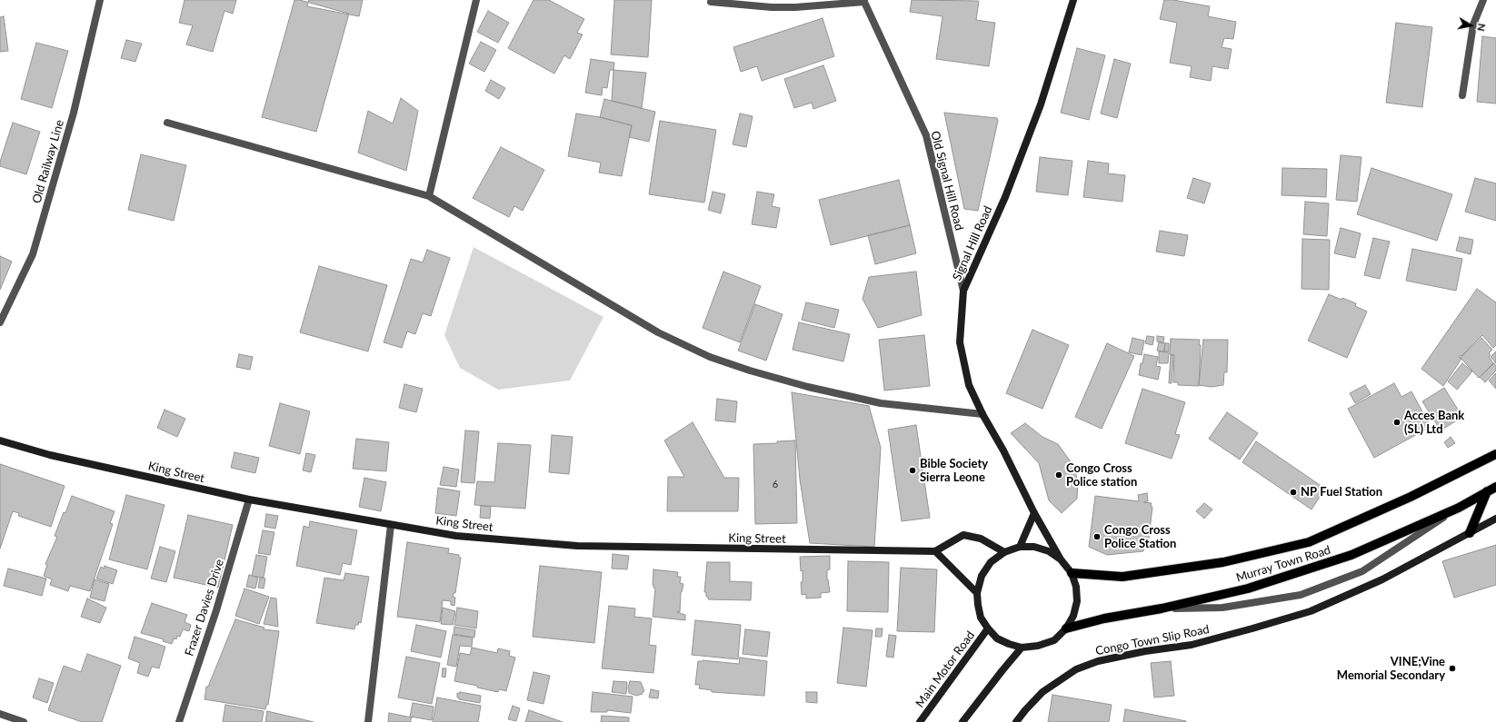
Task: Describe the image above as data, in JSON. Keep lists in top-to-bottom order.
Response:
{
  "streets": {
    "main road": [
      "Signal Hill Road",
      "King Street",
      "Murray Town Road",
      "Congo Town Slip Road",
      "Main Motor Road"
    ],
    "street": ["Old Railway Line", "Old Signal Hill Road", "Frazer Davies Drive"]
  },
  "crossings": [
    ["Old Signal Hill Road", "Signal Hill Road"],
    ["Signal Hill Road", "Murray Town Road"],
    ["Signal Hill Road", "Main Motor Road"],
    ["King Street", "Frazer Davies Drive"],
    ["Murray Town Road", "Main Motor Road"]
  ],
  "places": [
    "Acces Bank (SL) Ltd",
    "Bible Society Sierra Leone",
    "Congo Cross Police station",
    "NP Fuel Station",
    "Congo Cross Police Station",
    "VINE;Vine Memorial Secondary"
  ],
  "house_numbers": ["6"],
  "north": "right"
}
